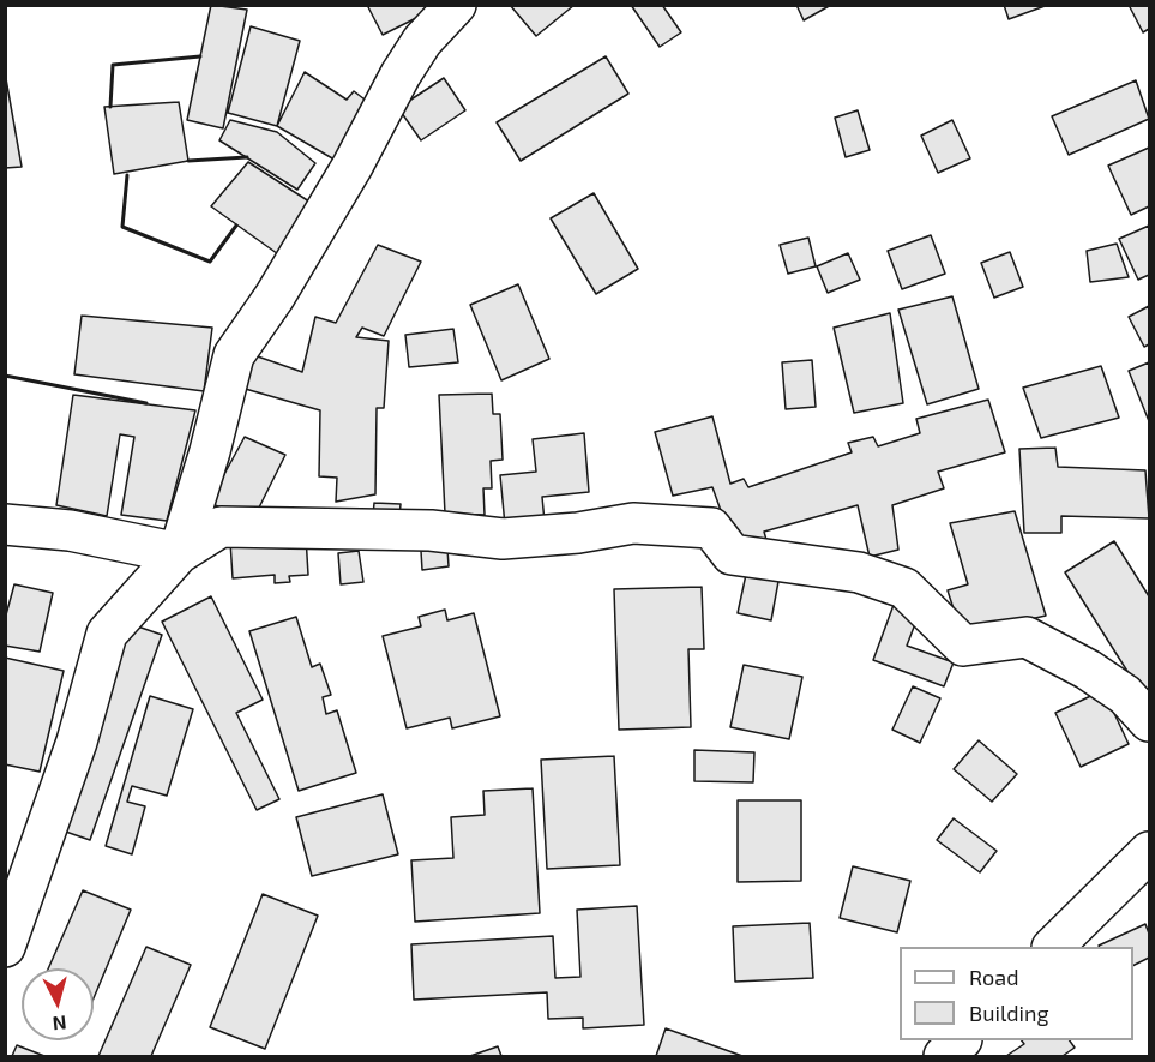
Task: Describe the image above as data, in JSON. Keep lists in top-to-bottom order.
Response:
{
  "legend": ["Road", "Building"],
  "north": "bottom"
}
